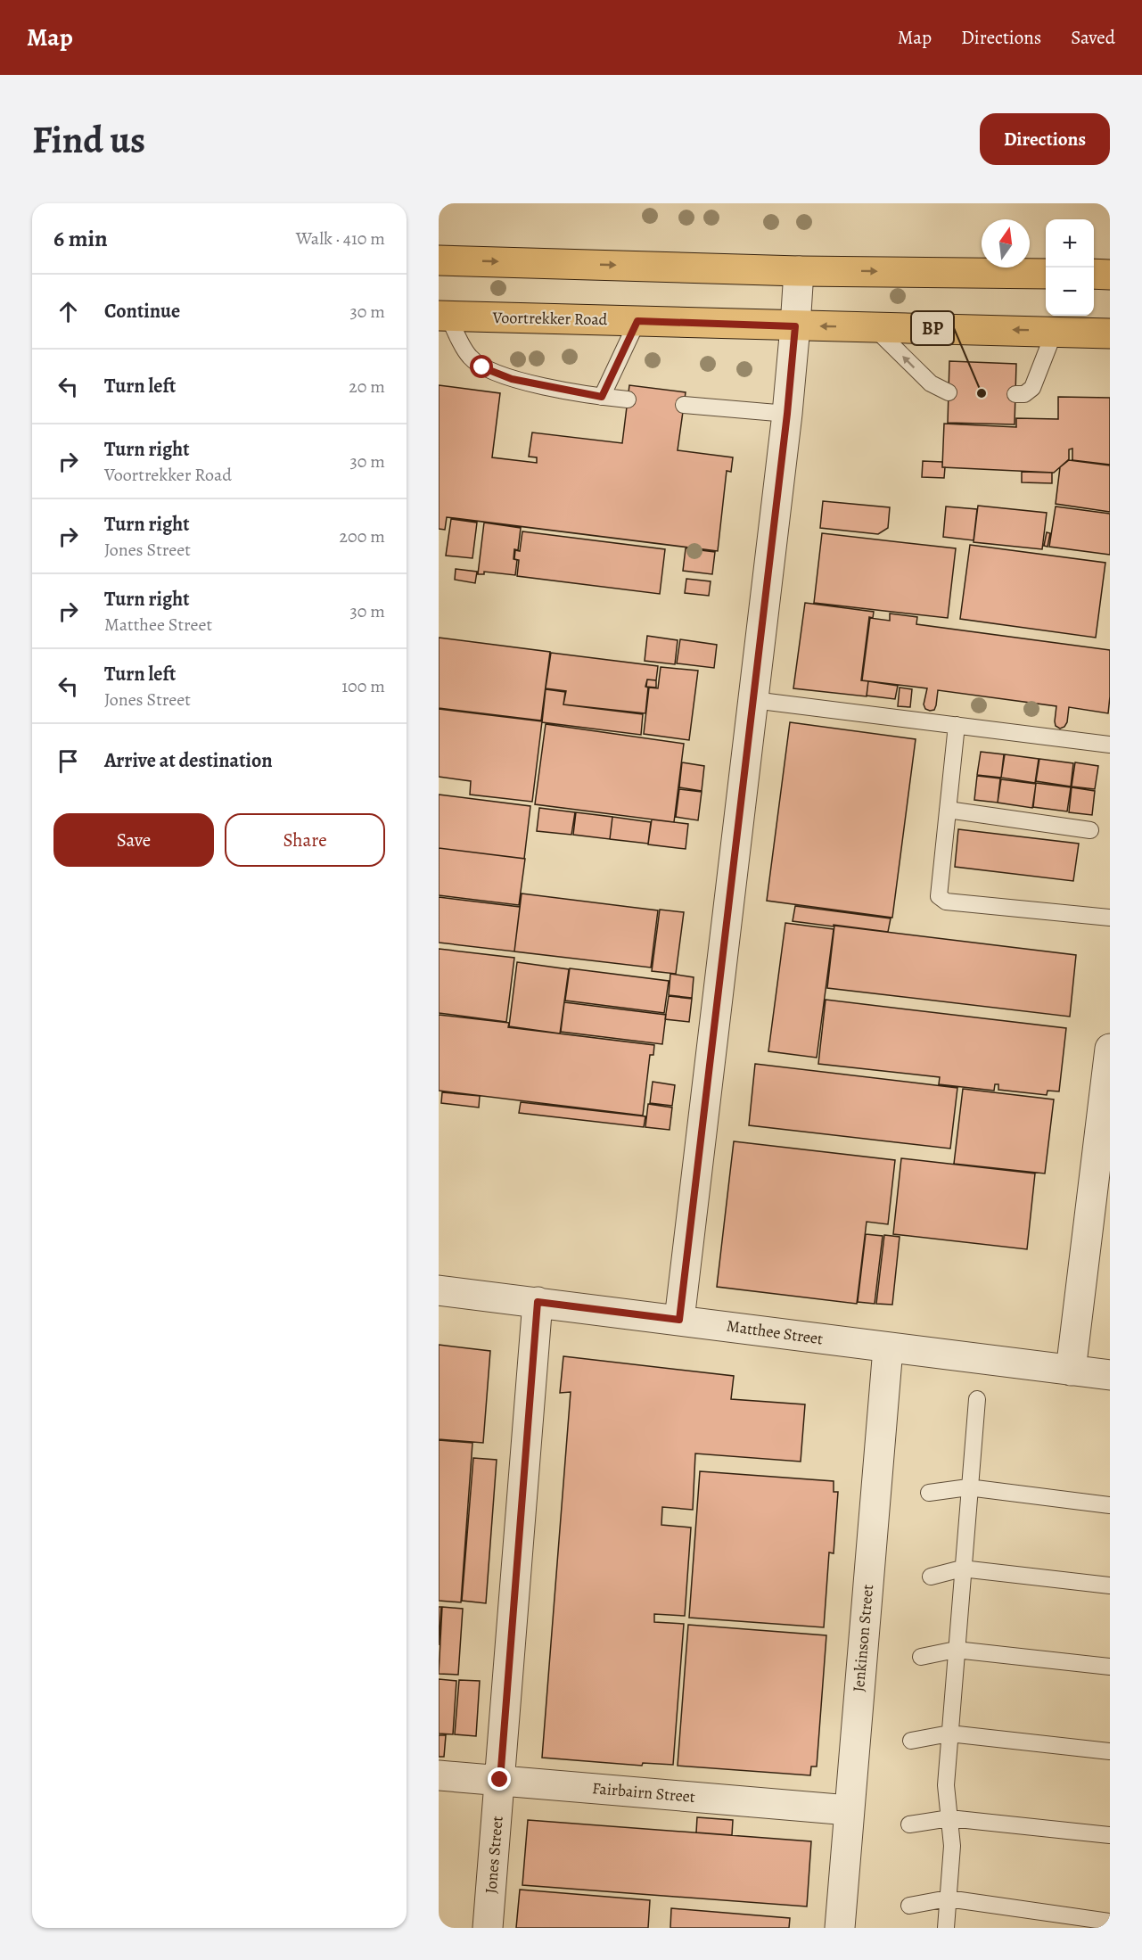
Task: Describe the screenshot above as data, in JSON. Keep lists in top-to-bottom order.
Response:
{
  "streets": {
    "main road": ["Voortrekker Road"],
    "street": [
      "Matthee Street",
      "Jenkinson Street",
      "Fairbairn Street",
      "Jones Street"
    ]
  },
  "crossings": [
    ["Matthee Street", "Jenkinson Street"],
    ["Matthee Street", "Jones Street"],
    ["Jenkinson Street", "Fairbairn Street"],
    ["Fairbairn Street", "Jones Street"]
  ],
  "places": ["BP"],
  "north": "top",
  "page": {
    "header": "Map",
    "nav": ["Map", "Directions", "Saved"],
    "buttons": [
      "Directions",
      ["Save", "Share"]
    ],
    "title": "Find us",
    "heading": ["6 min", "Walk · 410 m"],
    "map_buttons": ["+", "−"],
    "list": [
      ["Continue", "30 m"],
      ["Turn left", "20 m"],
      ["Turn right", "Voortrekker Road", "30 m"],
      ["Turn right", "Jones Street", "200 m"],
      ["Turn right", "Matthee Street", "30 m"],
      ["Turn left", "Jones Street", "100 m"],
      "Arrive at destination"
    ]
  }
}
